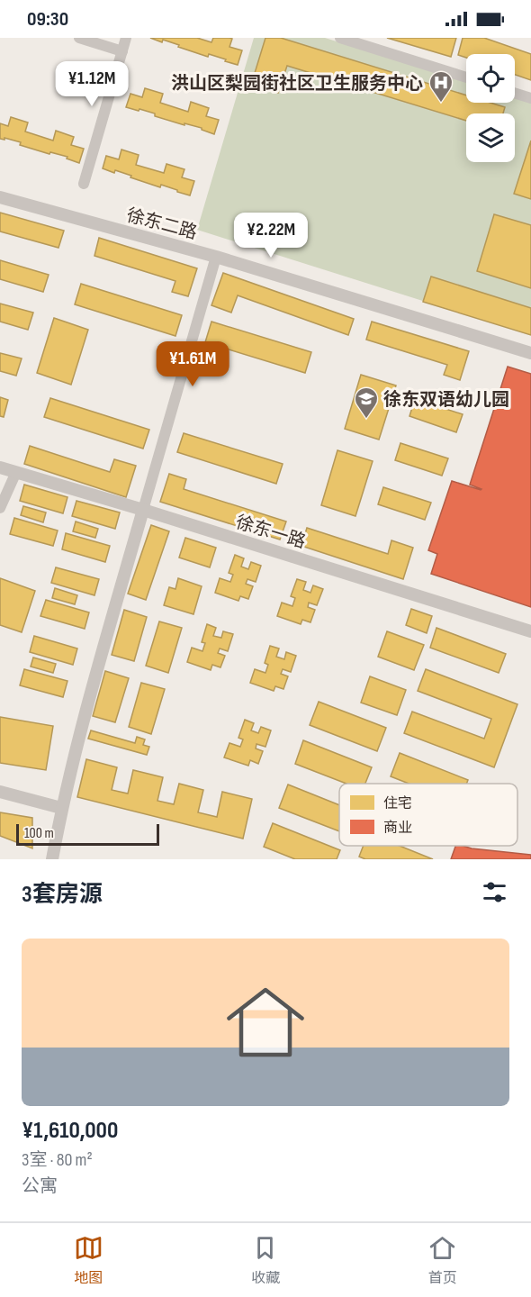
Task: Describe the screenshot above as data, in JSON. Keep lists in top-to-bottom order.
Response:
{
  "streets": {
    "street": ["徐东二路", "徐东一路"]
  },
  "places": {
    "hospital": ["洪山区梨园街社区卫生服务中心"],
    "school or university": ["徐东双语幼儿园"]
  },
  "legend": ["住宅", "商业"],
  "scale_bar": "100 m",
  "page": {
    "status": "09:30",
    "price": ["¥1.12M", "¥2.22M", "¥1.61M"],
    "scale": "100 m",
    "heading": "3套房源",
    "list": [
      {
        "name": "¥1,610,000",
        "note": "3室 · 80 m² · 公寓"
      }
    ],
    "tabs": ["地图", "收藏", "首页"]
  }
}
